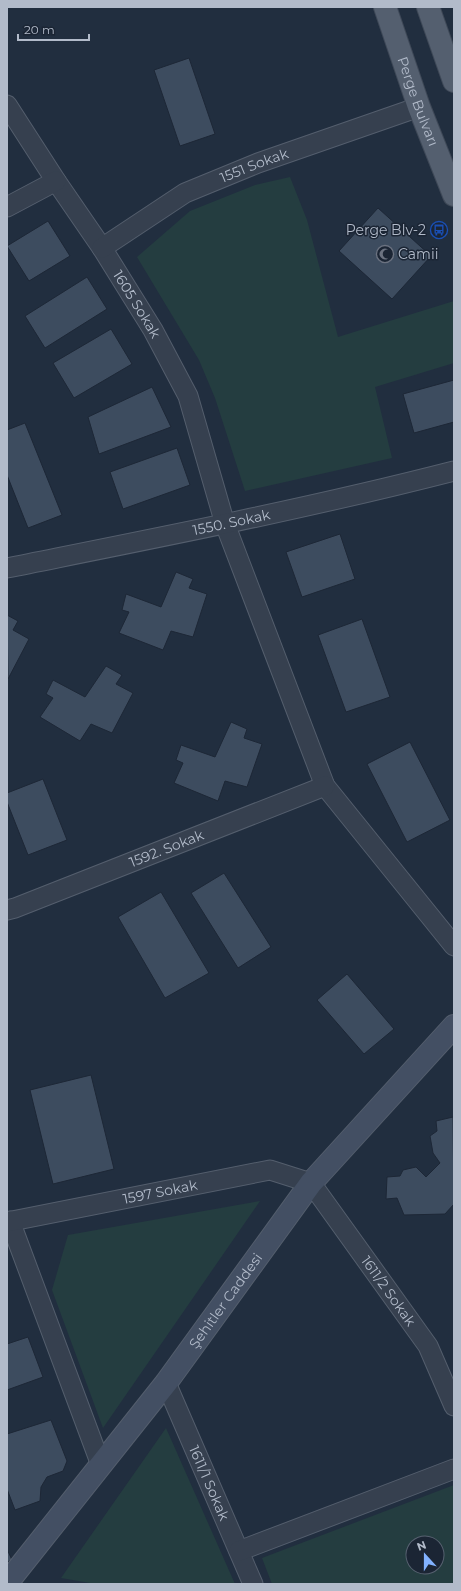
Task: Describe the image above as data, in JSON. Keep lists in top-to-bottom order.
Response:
{
  "streets": {
    "main road": ["Perge Bulvarı"],
    "street": [
      "1551 Sokak",
      "1605 Sokak",
      "1550. Sokak",
      "1592. Sokak",
      "1597 Sokak",
      "1611/2 Sokak",
      "Şehitler Caddesi",
      "1611/1 Sokak"
    ]
  },
  "crossings": [
    ["Perge Bulvarı", "1551 Sokak"],
    ["1551 Sokak", "1605 Sokak"],
    ["1605 Sokak", "1550. Sokak"],
    ["1605 Sokak", "1592. Sokak"],
    ["1597 Sokak", "1611/2 Sokak"],
    ["1597 Sokak", "Şehitler Caddesi"],
    ["1611/2 Sokak", "Şehitler Caddesi"],
    ["Şehitler Caddesi", "1611/1 Sokak"]
  ],
  "places": {
    "bus stop": ["Perge Blv-2"],
    "mosque": ["Camii"]
  },
  "scale_bar": "20 m",
  "north": "top"
}
